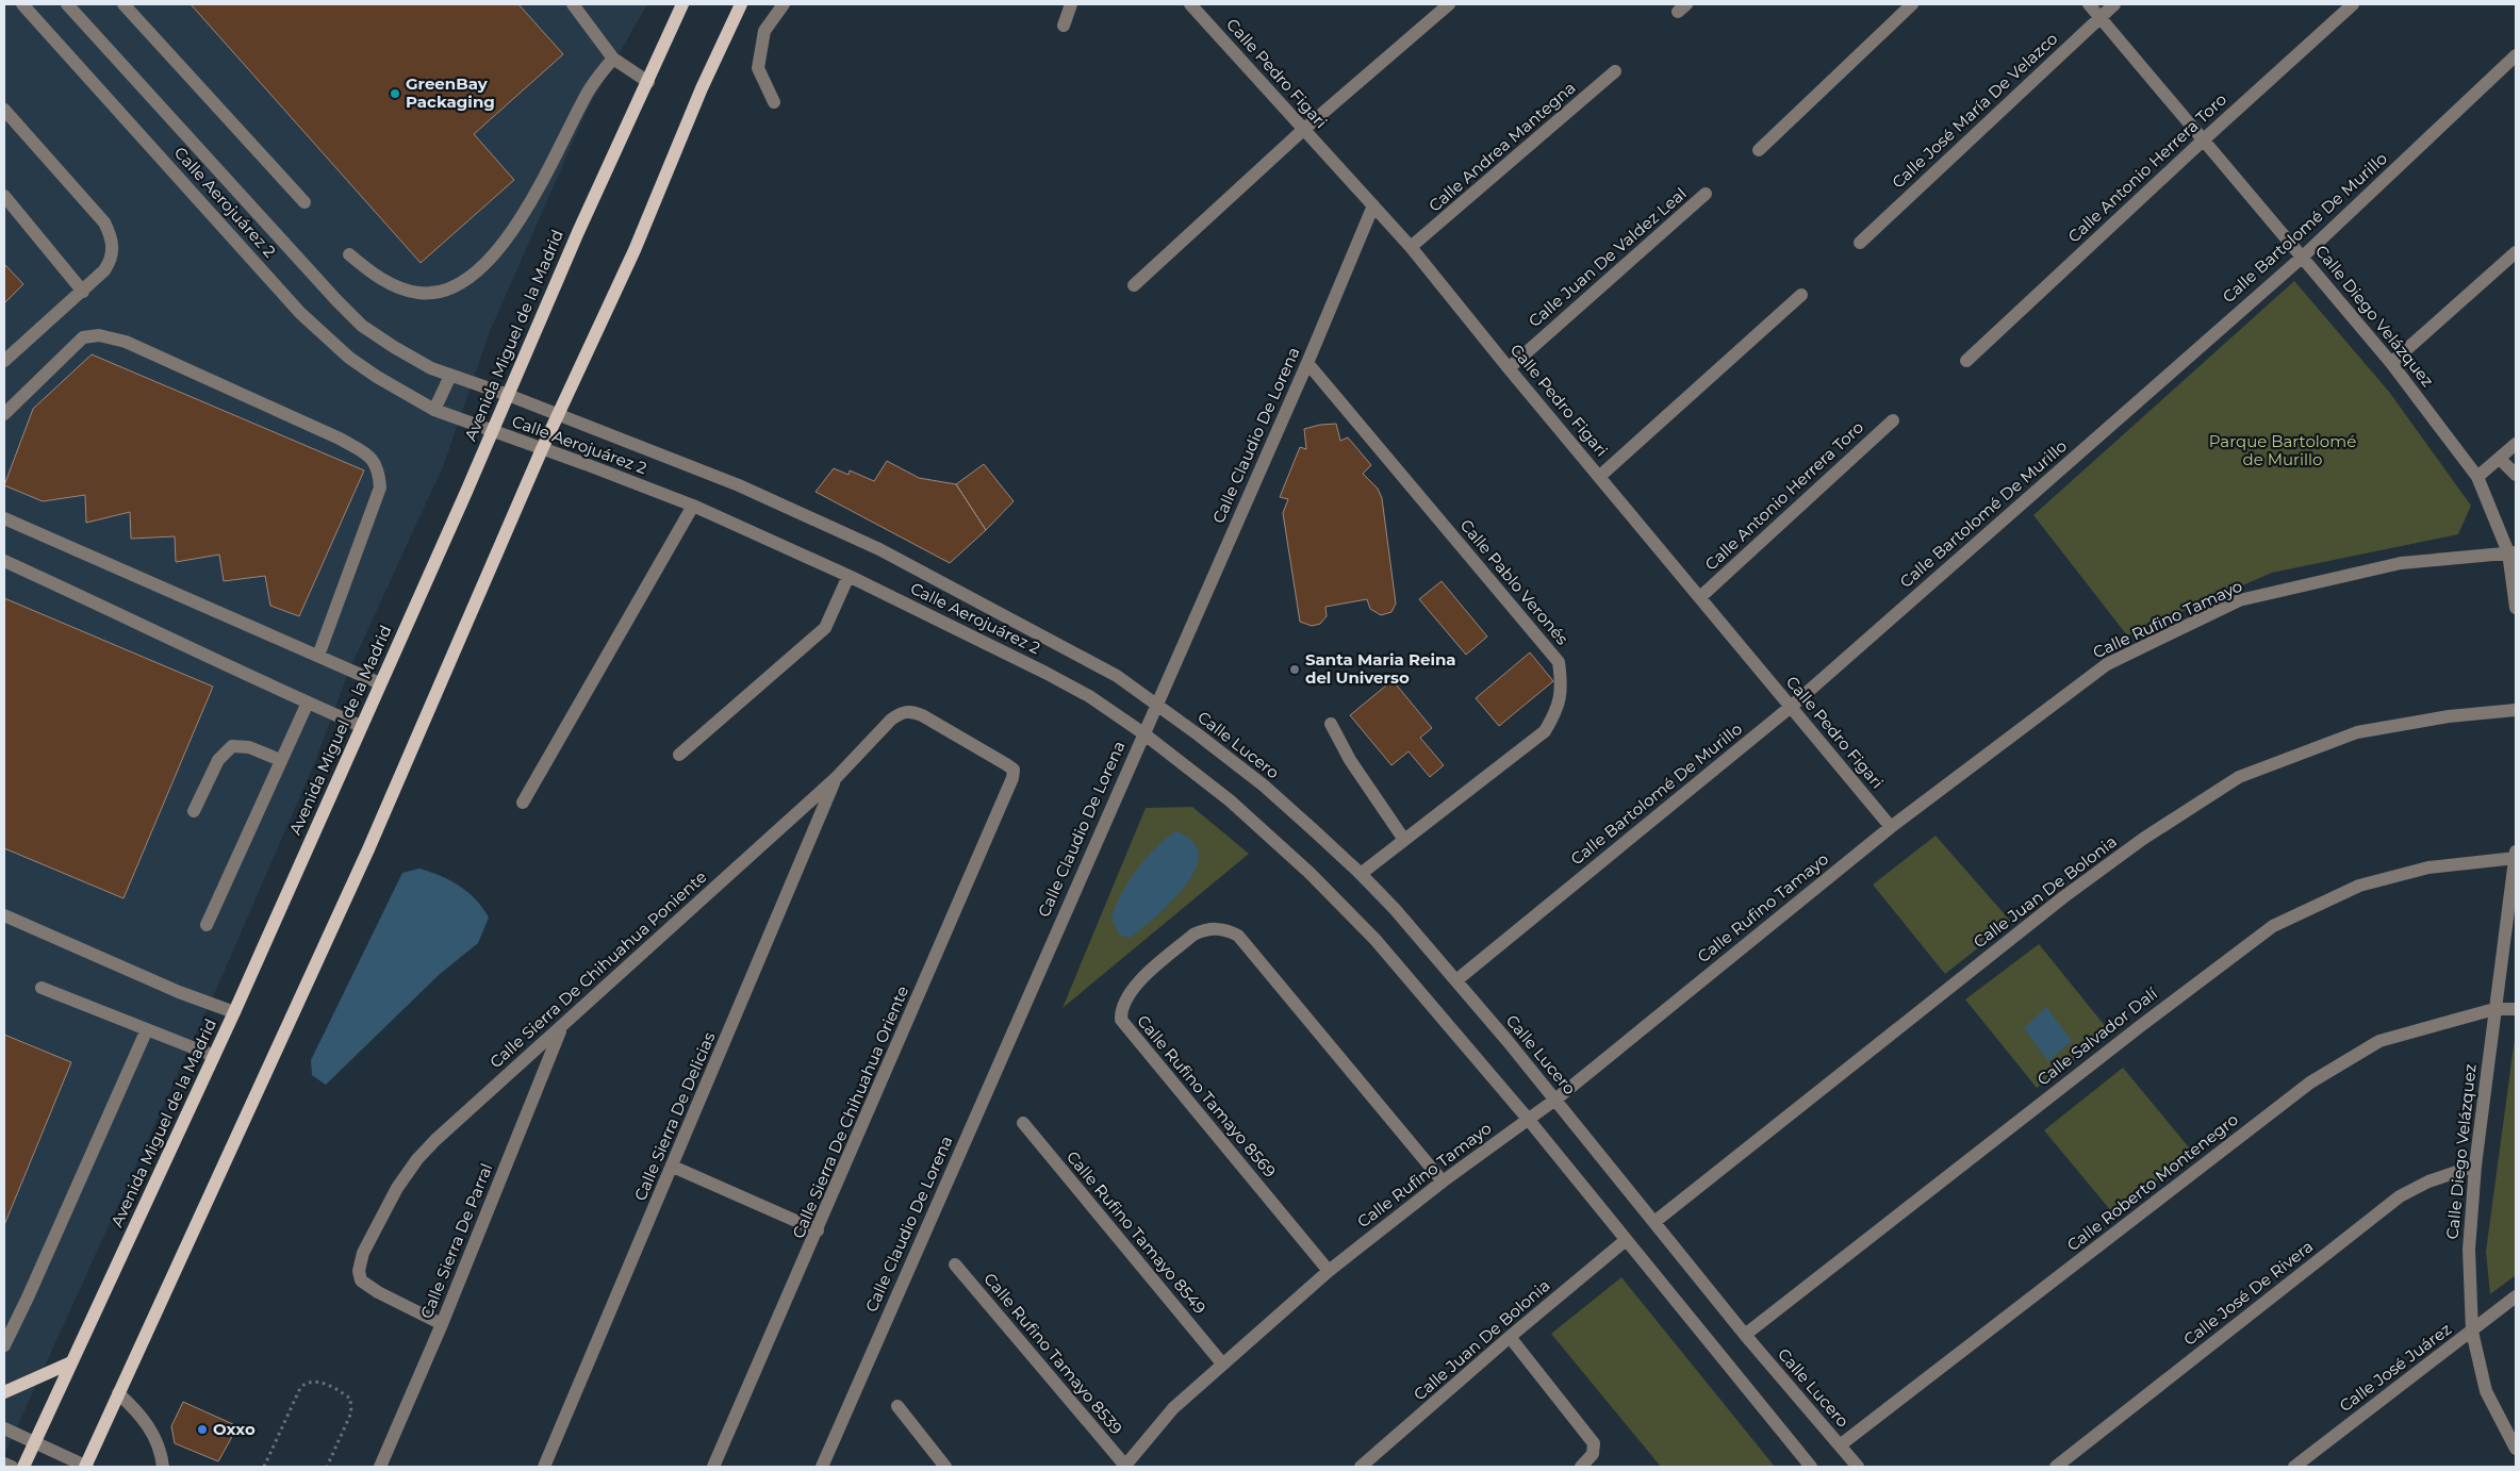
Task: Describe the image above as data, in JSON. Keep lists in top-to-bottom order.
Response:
{
  "streets": {
    "main road": ["Avenida Miguel de la Madrid"],
    "street": [
      "Calle Pedro Figari",
      "Calle José María De Velazco",
      "Calle Andrea Mantegna",
      "Calle Antonio Herrera Toro",
      "Calle Aerojuárez 2",
      "Calle Bartolomé De Murillo",
      "Calle Juan De Valdez Leal",
      "Calle Diego Velázquez",
      "Calle Claudio De Lorena",
      "Calle Pablo Veronés",
      "Calle Rufino Tamayo",
      "Calle Lucero",
      "Calle Juan De Bolonia",
      "Calle Sierra De Chihuahua Poniente",
      "Calle Salvador Dalí",
      "Calle Rufino Tamayo 8569",
      "Calle Sierra De Chihuahua Oriente",
      "Calle Sierra De Delicias",
      "Calle Roberto Montenegro",
      "Calle Rufino Tamayo 8549",
      "Calle Sierra De Parral",
      "Calle José De Rivera",
      "Calle Rufino Tamayo 8539",
      "Calle José Juárez"
    ]
  },
  "crossings": [
    ["Calle Pedro Figari", "Calle Andrea Mantegna"],
    ["Calle Pedro Figari", "Calle Antonio Herrera Toro"],
    ["Calle Pedro Figari", "Calle Bartolomé De Murillo"],
    ["Calle Pedro Figari", "Calle Juan De Valdez Leal"],
    ["Calle Pedro Figari", "Calle Claudio De Lorena"],
    ["Calle Pedro Figari", "Calle Rufino Tamayo"],
    ["Calle José María De Velazco", "Calle Diego Velázquez"],
    ["Calle Antonio Herrera Toro", "Calle Diego Velázquez"],
    ["Calle Aerojuárez 2", "Avenida Miguel de la Madrid"],
    ["Calle Aerojuárez 2", "Calle Claudio De Lorena"],
    ["Calle Aerojuárez 2", "Calle Lucero"],
    ["Calle Bartolomé De Murillo", "Calle Diego Velázquez"],
    ["Calle Bartolomé De Murillo", "Calle Lucero"],
    ["Calle Diego Velázquez", "Calle Rufino Tamayo"],
    ["Calle Diego Velázquez", "Calle Salvador Dalí"],
    ["Calle Diego Velázquez", "Calle Roberto Montenegro"],
    ["Calle Diego Velázquez", "Calle José De Rivera"],
    ["Calle Diego Velázquez", "Calle José Juárez"],
    ["Calle Claudio De Lorena", "Calle Pablo Veronés"],
    ["Calle Claudio De Lorena", "Calle Lucero"],
    ["Calle Pablo Veronés", "Calle Lucero"],
    ["Calle Rufino Tamayo", "Calle Lucero"],
    ["Calle Rufino Tamayo", "Calle Rufino Tamayo 8569"],
    ["Calle Rufino Tamayo", "Calle Rufino Tamayo 8549"],
    ["Calle Rufino Tamayo", "Calle Rufino Tamayo 8539"],
    ["Calle Lucero", "Calle Juan De Bolonia"],
    ["Calle Lucero", "Calle Salvador Dalí"],
    ["Calle Lucero", "Calle Roberto Montenegro"],
    ["Calle Sierra De Chihuahua Poniente", "Calle Sierra De Chihuahua Oriente"],
    ["Calle Sierra De Chihuahua Poniente", "Calle Sierra De Delicias"],
    ["Calle Sierra De Chihuahua Poniente", "Calle Sierra De Parral"]
  ],
  "parks": ["Parque Bartolomé de Murillo"],
  "places": ["GreenBay Packaging", "Santa Maria Reina del Universo", "Oxxo"]
}
